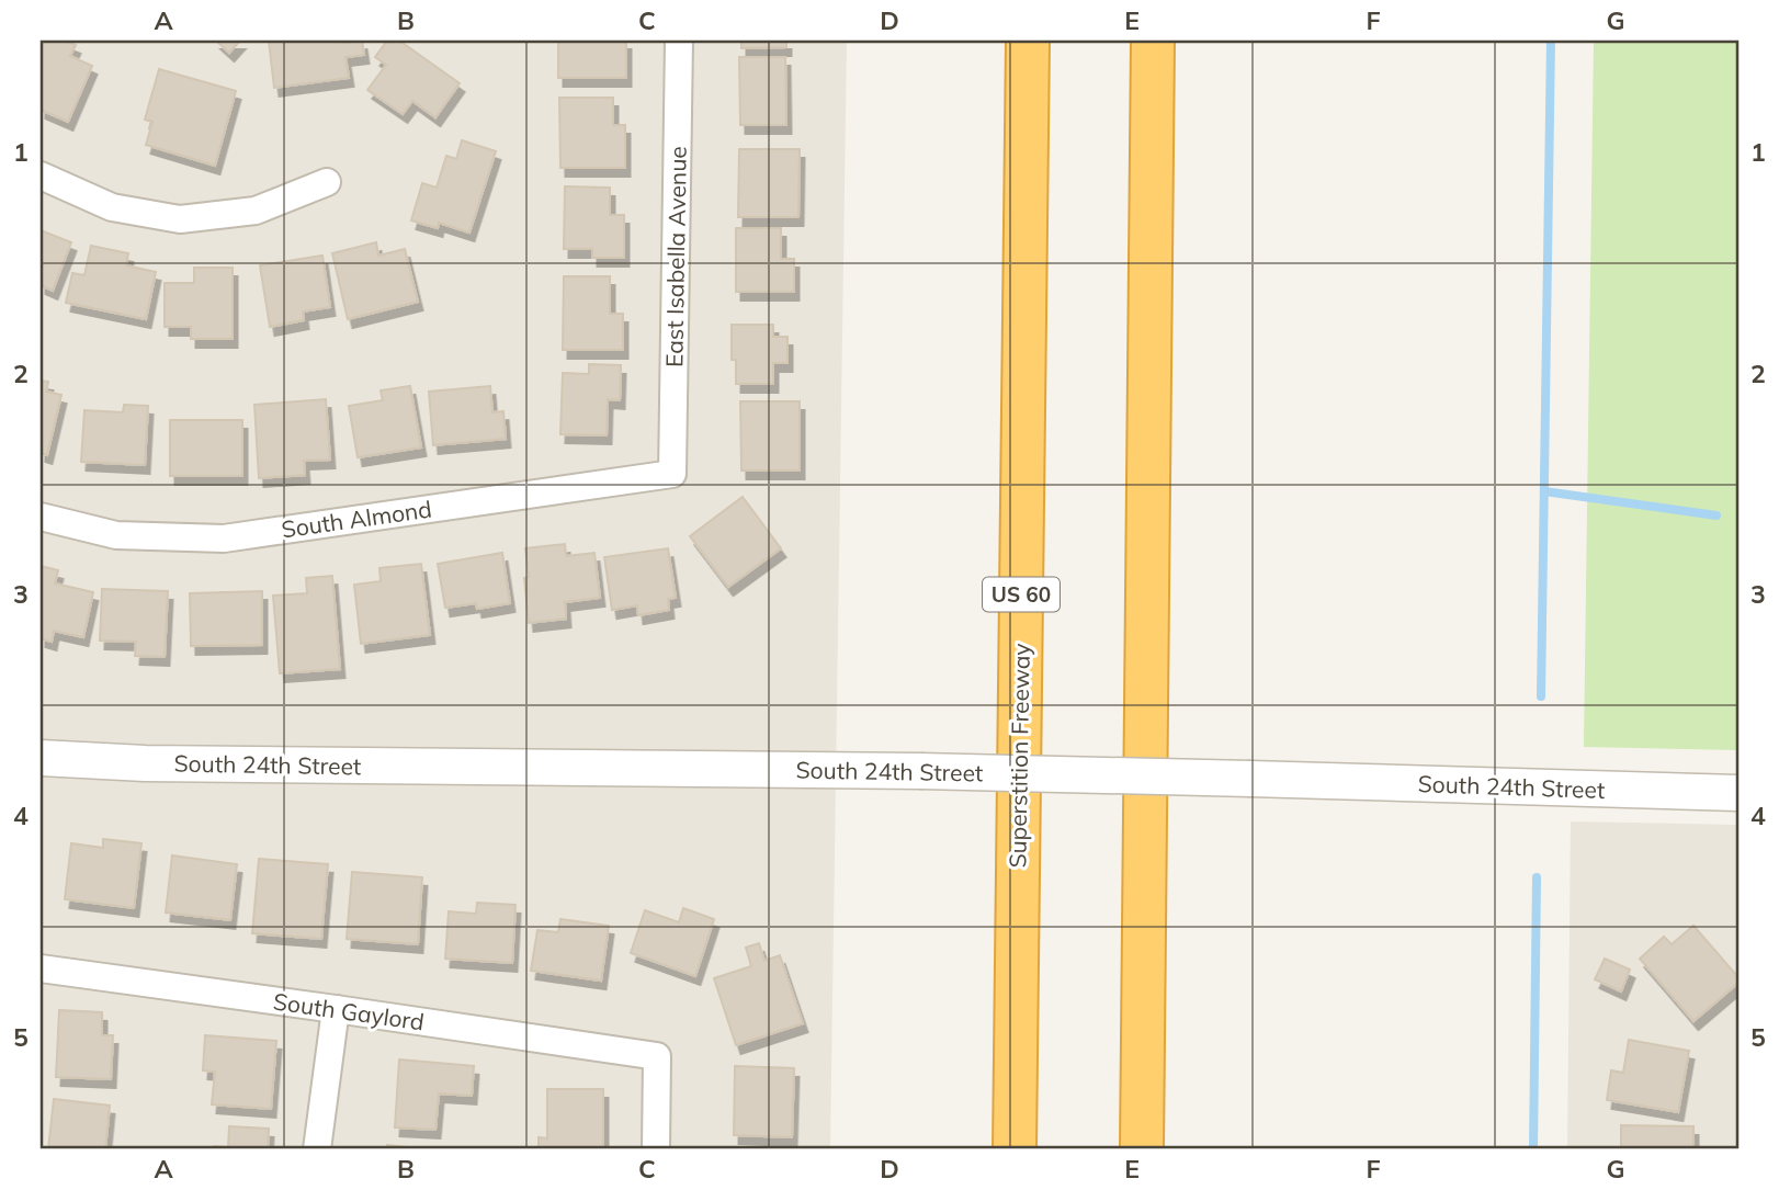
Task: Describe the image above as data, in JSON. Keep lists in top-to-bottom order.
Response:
{
  "streets": {
    "highway": ["US 60", "Superstition Freeway"],
    "street": [
      "East Isabella Avenue",
      "South Almond",
      "South 24th Street",
      "South Gaylord"
    ]
  },
  "crossings": [
    ["East Isabella Avenue", "South Almond"]
  ],
  "grid": {
    "columns": [
      "A",
      "B",
      "C",
      "D",
      "E",
      "F",
      "G"
    ],
    "rows": [
      "1",
      "2",
      "3",
      "4",
      "5"
    ]
  }
}
